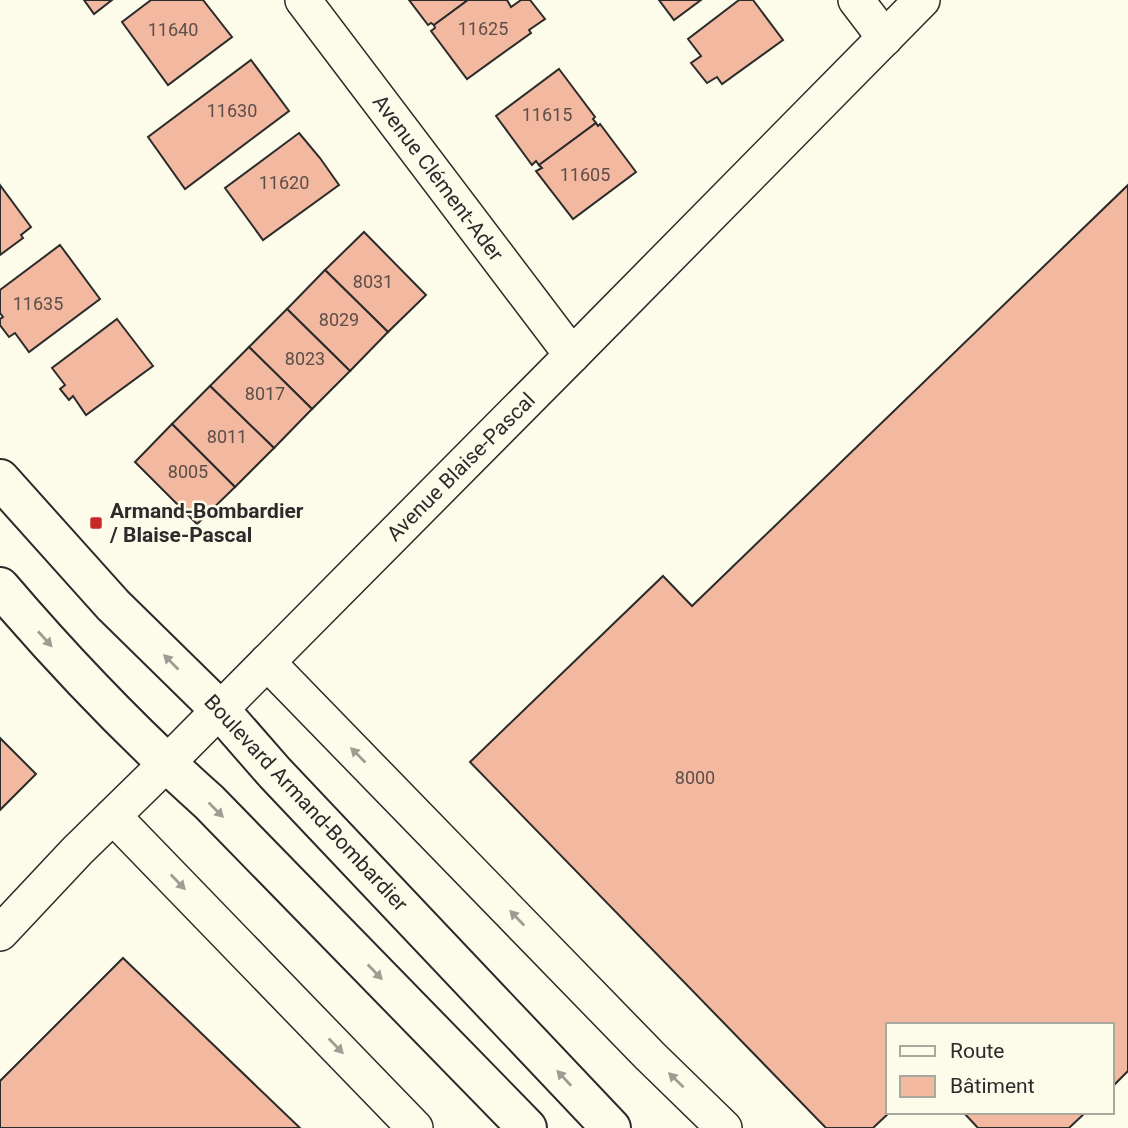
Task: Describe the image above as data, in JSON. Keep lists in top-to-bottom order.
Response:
{
  "streets": {
    "street": ["Avenue Clément-Ader", "Avenue Blaise-Pascal", "Boulevard Armand-Bombardier"]
  },
  "crossings": [
    ["Avenue Clément-Ader", "Avenue Blaise-Pascal"],
    ["Avenue Blaise-Pascal", "Boulevard Armand-Bombardier"]
  ],
  "places": {
    "transit": ["Armand-Bombardier / Blaise-Pascal"]
  },
  "house_numbers": [
    "11625",
    "11640",
    "11630",
    "11615",
    "11605",
    "11620",
    "8031",
    "11635",
    "8029",
    "8023",
    "8017",
    "8011",
    "8005",
    "8000"
  ],
  "legend": ["Route", "Bâtiment"]
}
